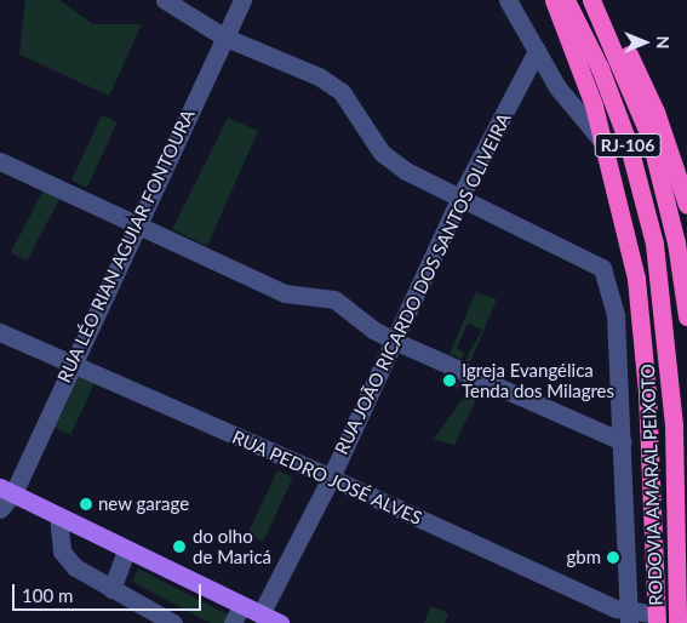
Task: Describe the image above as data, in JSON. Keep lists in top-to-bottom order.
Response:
{
  "streets": {
    "highway": ["RJ-106", "RODOVIA AMARAL PEIXOTO"],
    "street": ["RUA LÉO RIAN AGUIAR FONTOURA", "RUA JOÃO RICARDO DOS SANTOS OLIVEIRA", "RUA PEDRO JOSÉ ALVES"]
  },
  "crossings": [
    ["RUA LÉO RIAN AGUIAR FONTOURA", "RUA PEDRO JOSÉ ALVES"],
    ["RUA JOÃO RICARDO DOS SANTOS OLIVEIRA", "RUA PEDRO JOSÉ ALVES"]
  ],
  "places": [
    "Igreja Evangélica Tenda dos Milagres",
    "new garage",
    "do olho de Maricá",
    "gbm"
  ],
  "scale_bar": "100 m",
  "north": "right"
}
